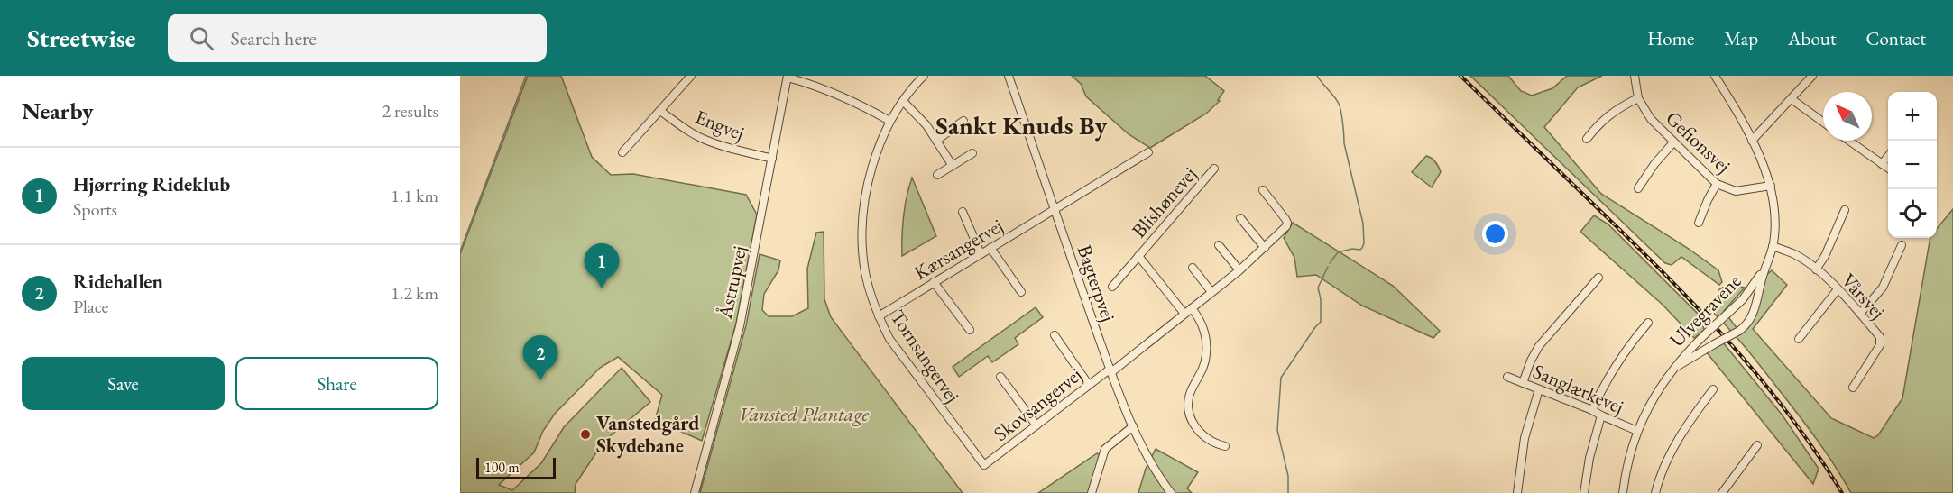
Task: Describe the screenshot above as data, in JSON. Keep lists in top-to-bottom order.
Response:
{
  "streets": {
    "street": [
      "Engvej",
      "Gefionsvej",
      "Blishønevej",
      "Kærsangervej",
      "Åstrupvej",
      "Bagterpvej",
      "Vårsvej",
      "Ulvegravene",
      "Tornsangervej",
      "Sanglærkevej",
      "Skovsangervej"
    ]
  },
  "crossings": [
    ["Engvej", "Åstrupvej"],
    ["Gefionsvej", "Ulvegravene"],
    ["Blishønevej", "Skovsangervej"],
    ["Kærsangervej", "Bagterpvej"],
    ["Kærsangervej", "Tornsangervej"],
    ["Bagterpvej", "Skovsangervej"],
    ["Vårsvej", "Ulvegravene"],
    ["Ulvegravene", "Sanglærkevej"],
    ["Tornsangervej", "Skovsangervej"]
  ],
  "districts": ["Sankt Knuds By"],
  "parks": ["Vansted Plantage"],
  "places": ["Vanstedgård Skydebane"],
  "scale_bar": "100 m",
  "north": "top left",
  "page": {
    "header": "Streetwise",
    "search": "Search here",
    "nav": [
      "Home",
      "Map",
      "About",
      "Contact"
    ],
    "heading": ["Nearby", "2 results"],
    "map_buttons": ["+", "−"],
    "list": [
      {
        "mark": "1",
        "name": "Hjørring Rideklub",
        "note": "Sports",
        "value": "1.1 km"
      },
      {
        "mark": "2",
        "name": "Ridehallen",
        "note": "Place",
        "value": "1.2 km"
      }
    ],
    "pins": ["1", "2"],
    "buttons": ["Save", "Share"],
    "scale": "100 m"
  }
}
